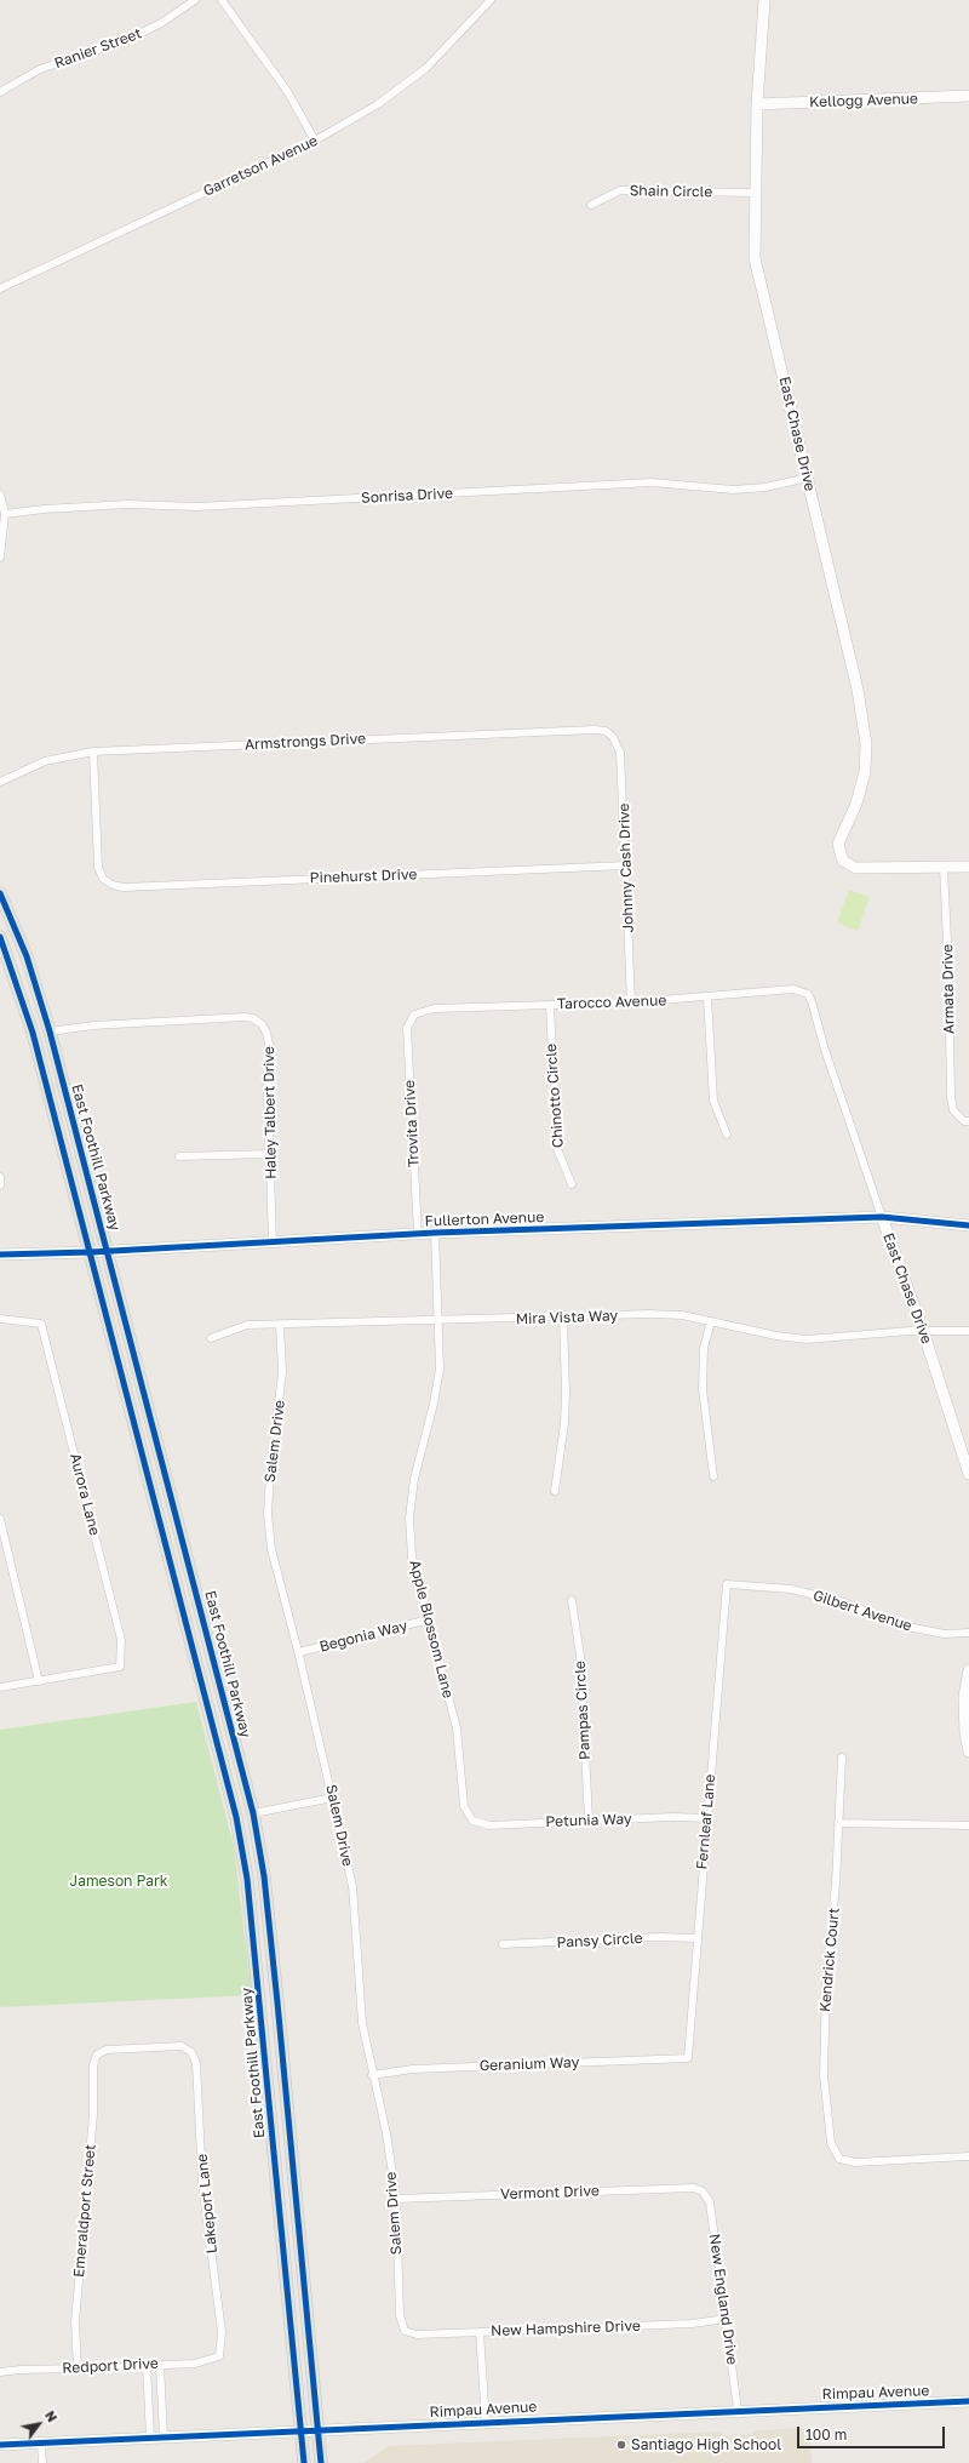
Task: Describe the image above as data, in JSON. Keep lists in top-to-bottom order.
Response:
{
  "streets": {
    "main road": [
      "Kellogg Avenue",
      "East Chase Drive",
      "East Foothill Parkway",
      "Fullerton Avenue",
      "Rimpau Avenue"
    ],
    "street": [
      "Ranier Street",
      "Garretson Avenue",
      "Shain Circle",
      "Sonrisa Drive",
      "Armstrongs Drive",
      "Johnny Cash Drive",
      "Pinehurst Drive",
      "Armata Drive",
      "Tarocco Avenue",
      "Chinotto Circle",
      "Haley Talbert Drive",
      "Trovita Drive",
      "Mira Vista Way",
      "Salem Drive",
      "Aurora Lane",
      "Gilbert Avenue",
      "Apple Blossom Lane",
      "Begonia Way",
      "Pampas Circle",
      "Petunia Way",
      "Fernleaf Lane",
      "Pansy Circle",
      "Kendrick Court",
      "Geranium Way",
      "Vermont Drive",
      "Lakeport Lane",
      "Emeraldport Street",
      "New England Drive",
      "New Hampshire Drive",
      "Redport Drive"
    ]
  },
  "crossings": [
    ["Kellogg Avenue", "East Chase Drive"],
    ["Shain Circle", "East Chase Drive"],
    ["East Chase Drive", "Sonrisa Drive"],
    ["East Chase Drive", "Armata Drive"],
    ["East Chase Drive", "Tarocco Avenue"],
    ["East Chase Drive", "Fullerton Avenue"],
    ["East Chase Drive", "Mira Vista Way"],
    ["Armstrongs Drive", "Johnny Cash Drive"],
    ["Armstrongs Drive", "Pinehurst Drive"],
    ["Johnny Cash Drive", "Pinehurst Drive"],
    ["Johnny Cash Drive", "Tarocco Avenue"],
    ["Tarocco Avenue", "Chinotto Circle"],
    ["Tarocco Avenue", "Trovita Drive"],
    ["Haley Talbert Drive", "East Foothill Parkway"],
    ["Haley Talbert Drive", "Fullerton Avenue"],
    ["Trovita Drive", "Fullerton Avenue"],
    ["East Foothill Parkway", "Fullerton Avenue"],
    ["East Foothill Parkway", "Rimpau Avenue"],
    ["Fullerton Avenue", "Apple Blossom Lane"],
    ["Mira Vista Way", "Salem Drive"],
    ["Mira Vista Way", "Apple Blossom Lane"],
    ["Salem Drive", "Begonia Way"],
    ["Salem Drive", "Geranium Way"],
    ["Salem Drive", "Vermont Drive"],
    ["Salem Drive", "New Hampshire Drive"],
    ["Gilbert Avenue", "Fernleaf Lane"],
    ["Apple Blossom Lane", "Begonia Way"],
    ["Apple Blossom Lane", "Petunia Way"],
    ["Pampas Circle", "Petunia Way"],
    ["Petunia Way", "Fernleaf Lane"],
    ["Fernleaf Lane", "Pansy Circle"],
    ["Fernleaf Lane", "Geranium Way"],
    ["Vermont Drive", "New England Drive"],
    ["Lakeport Lane", "Emeraldport Street"],
    ["Lakeport Lane", "Redport Drive"],
    ["Emeraldport Street", "Redport Drive"],
    ["New England Drive", "New Hampshire Drive"],
    ["New England Drive", "Rimpau Avenue"]
  ],
  "parks": ["Jameson Park"],
  "places": ["Santiago High School"],
  "scale_bar": "100 m",
  "north": "top right"
}
